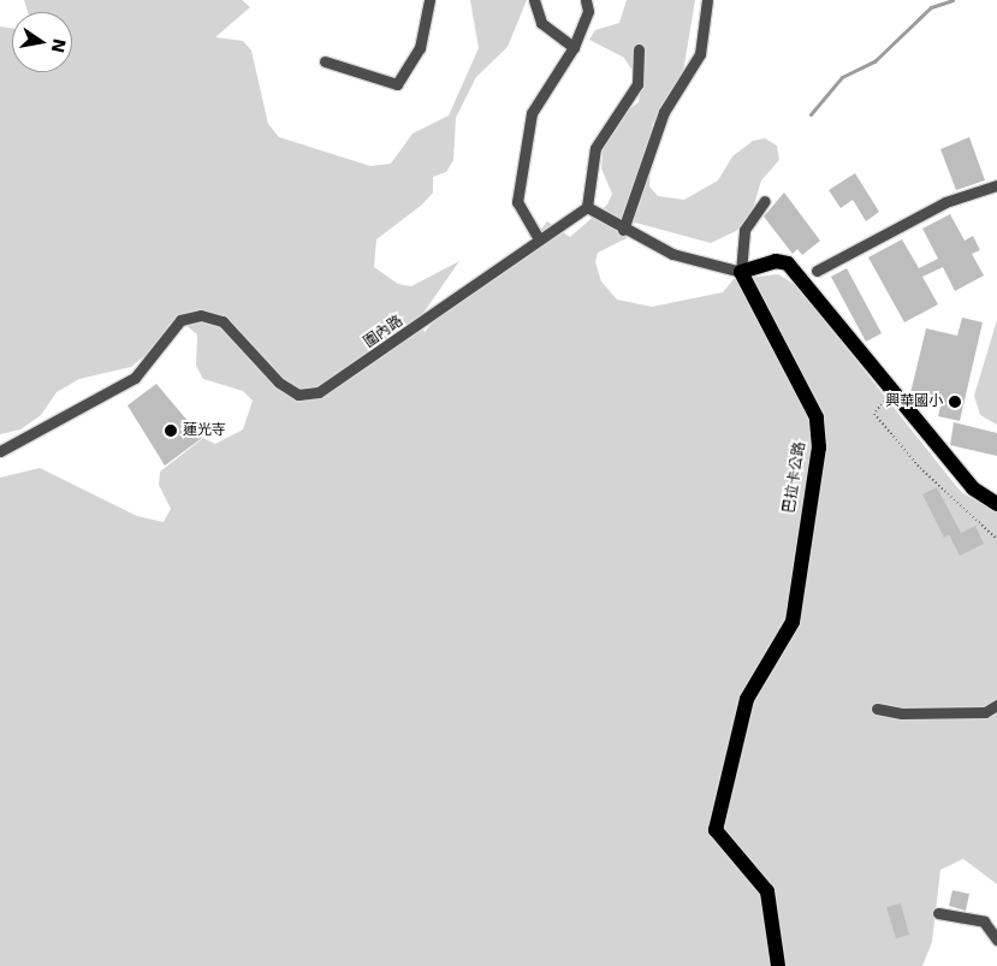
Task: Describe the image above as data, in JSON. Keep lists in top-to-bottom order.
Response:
{
  "streets": {
    "main road": ["巴拉卡公路"],
    "street": ["圍內路"]
  },
  "places": ["興華國小", "蓮光寺"],
  "north": "right"
}
